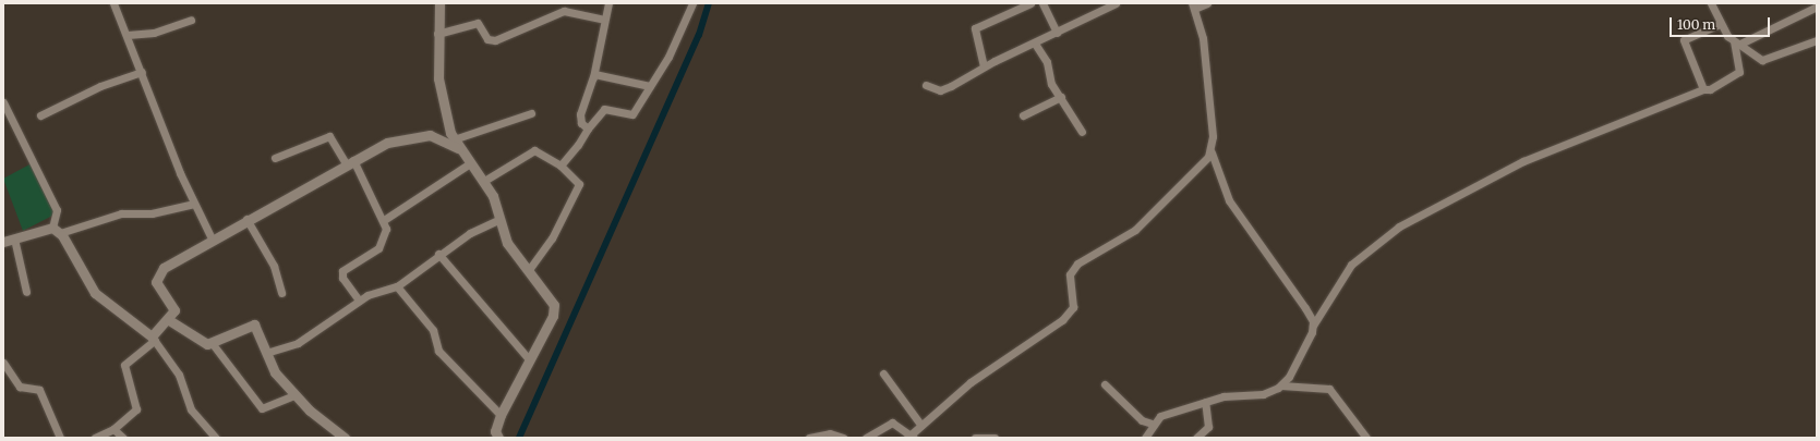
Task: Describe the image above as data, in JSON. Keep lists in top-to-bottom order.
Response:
{
  "scale_bar": "100 m"
}
